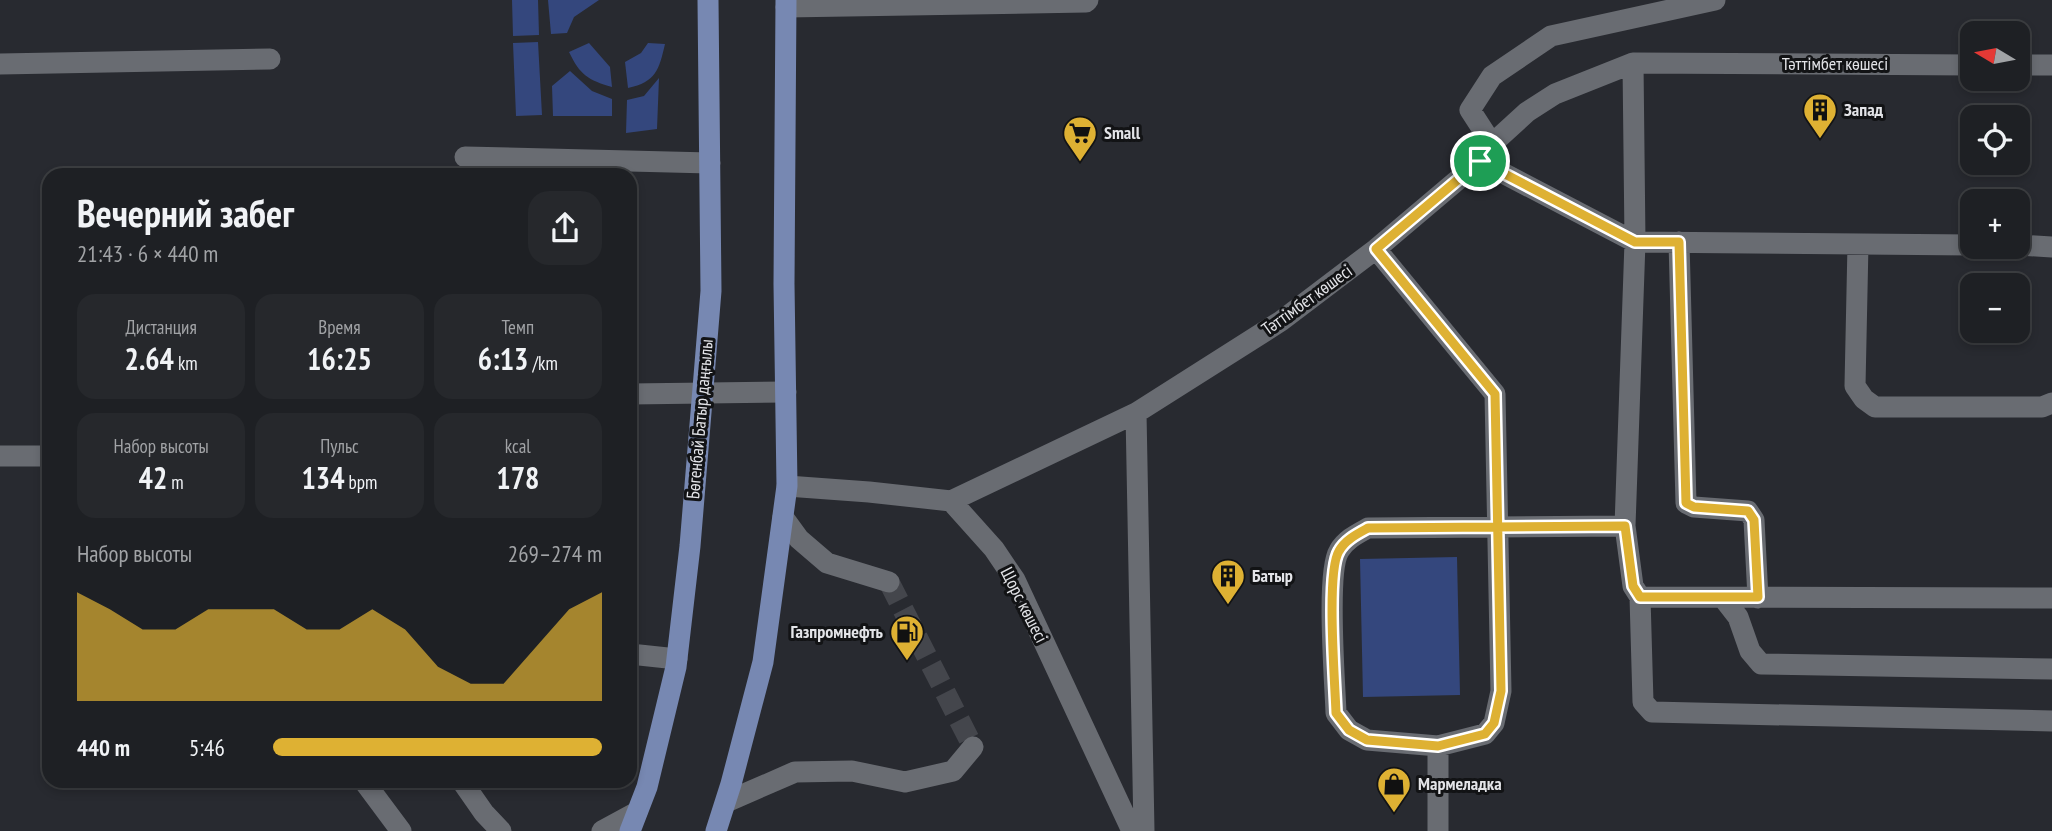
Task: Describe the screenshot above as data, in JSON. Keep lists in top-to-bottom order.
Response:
{
  "streets": {
    "main road": ["Бөгенбай Батыр даңғылы"],
    "street": ["Тәттімбет көшесі", "Щорс көшесі"]
  },
  "crossings": [
    ["Тәттімбет көшесі", "Щорс көшесі"]
  ],
  "places": {
    "building": ["Запад", "Батыр"],
    "supermarket": ["Small"],
    "fuel station": ["Газпромнефть"],
    "shop": ["Мармеладка"]
  },
  "north": "left",
  "page": {
    "map_buttons": ["+", "−"],
    "heading": ["Вечерний забег", "21:43 · 6 × 440 m"],
    "stats": [
      ["Дистанция", "2.64 km"],
      ["Время", "16:25"],
      ["Темп", "6:13 /km"],
      ["Набор высоты", "42 m"],
      ["Пульс", "134 bpm"],
      ["kcal", "178"]
    ],
    "chart": ["Набор высоты", "269–274 m"],
    "list": [
      {
        "name": "440 m",
        "note": "5:46"
      }
    ]
  }
}
